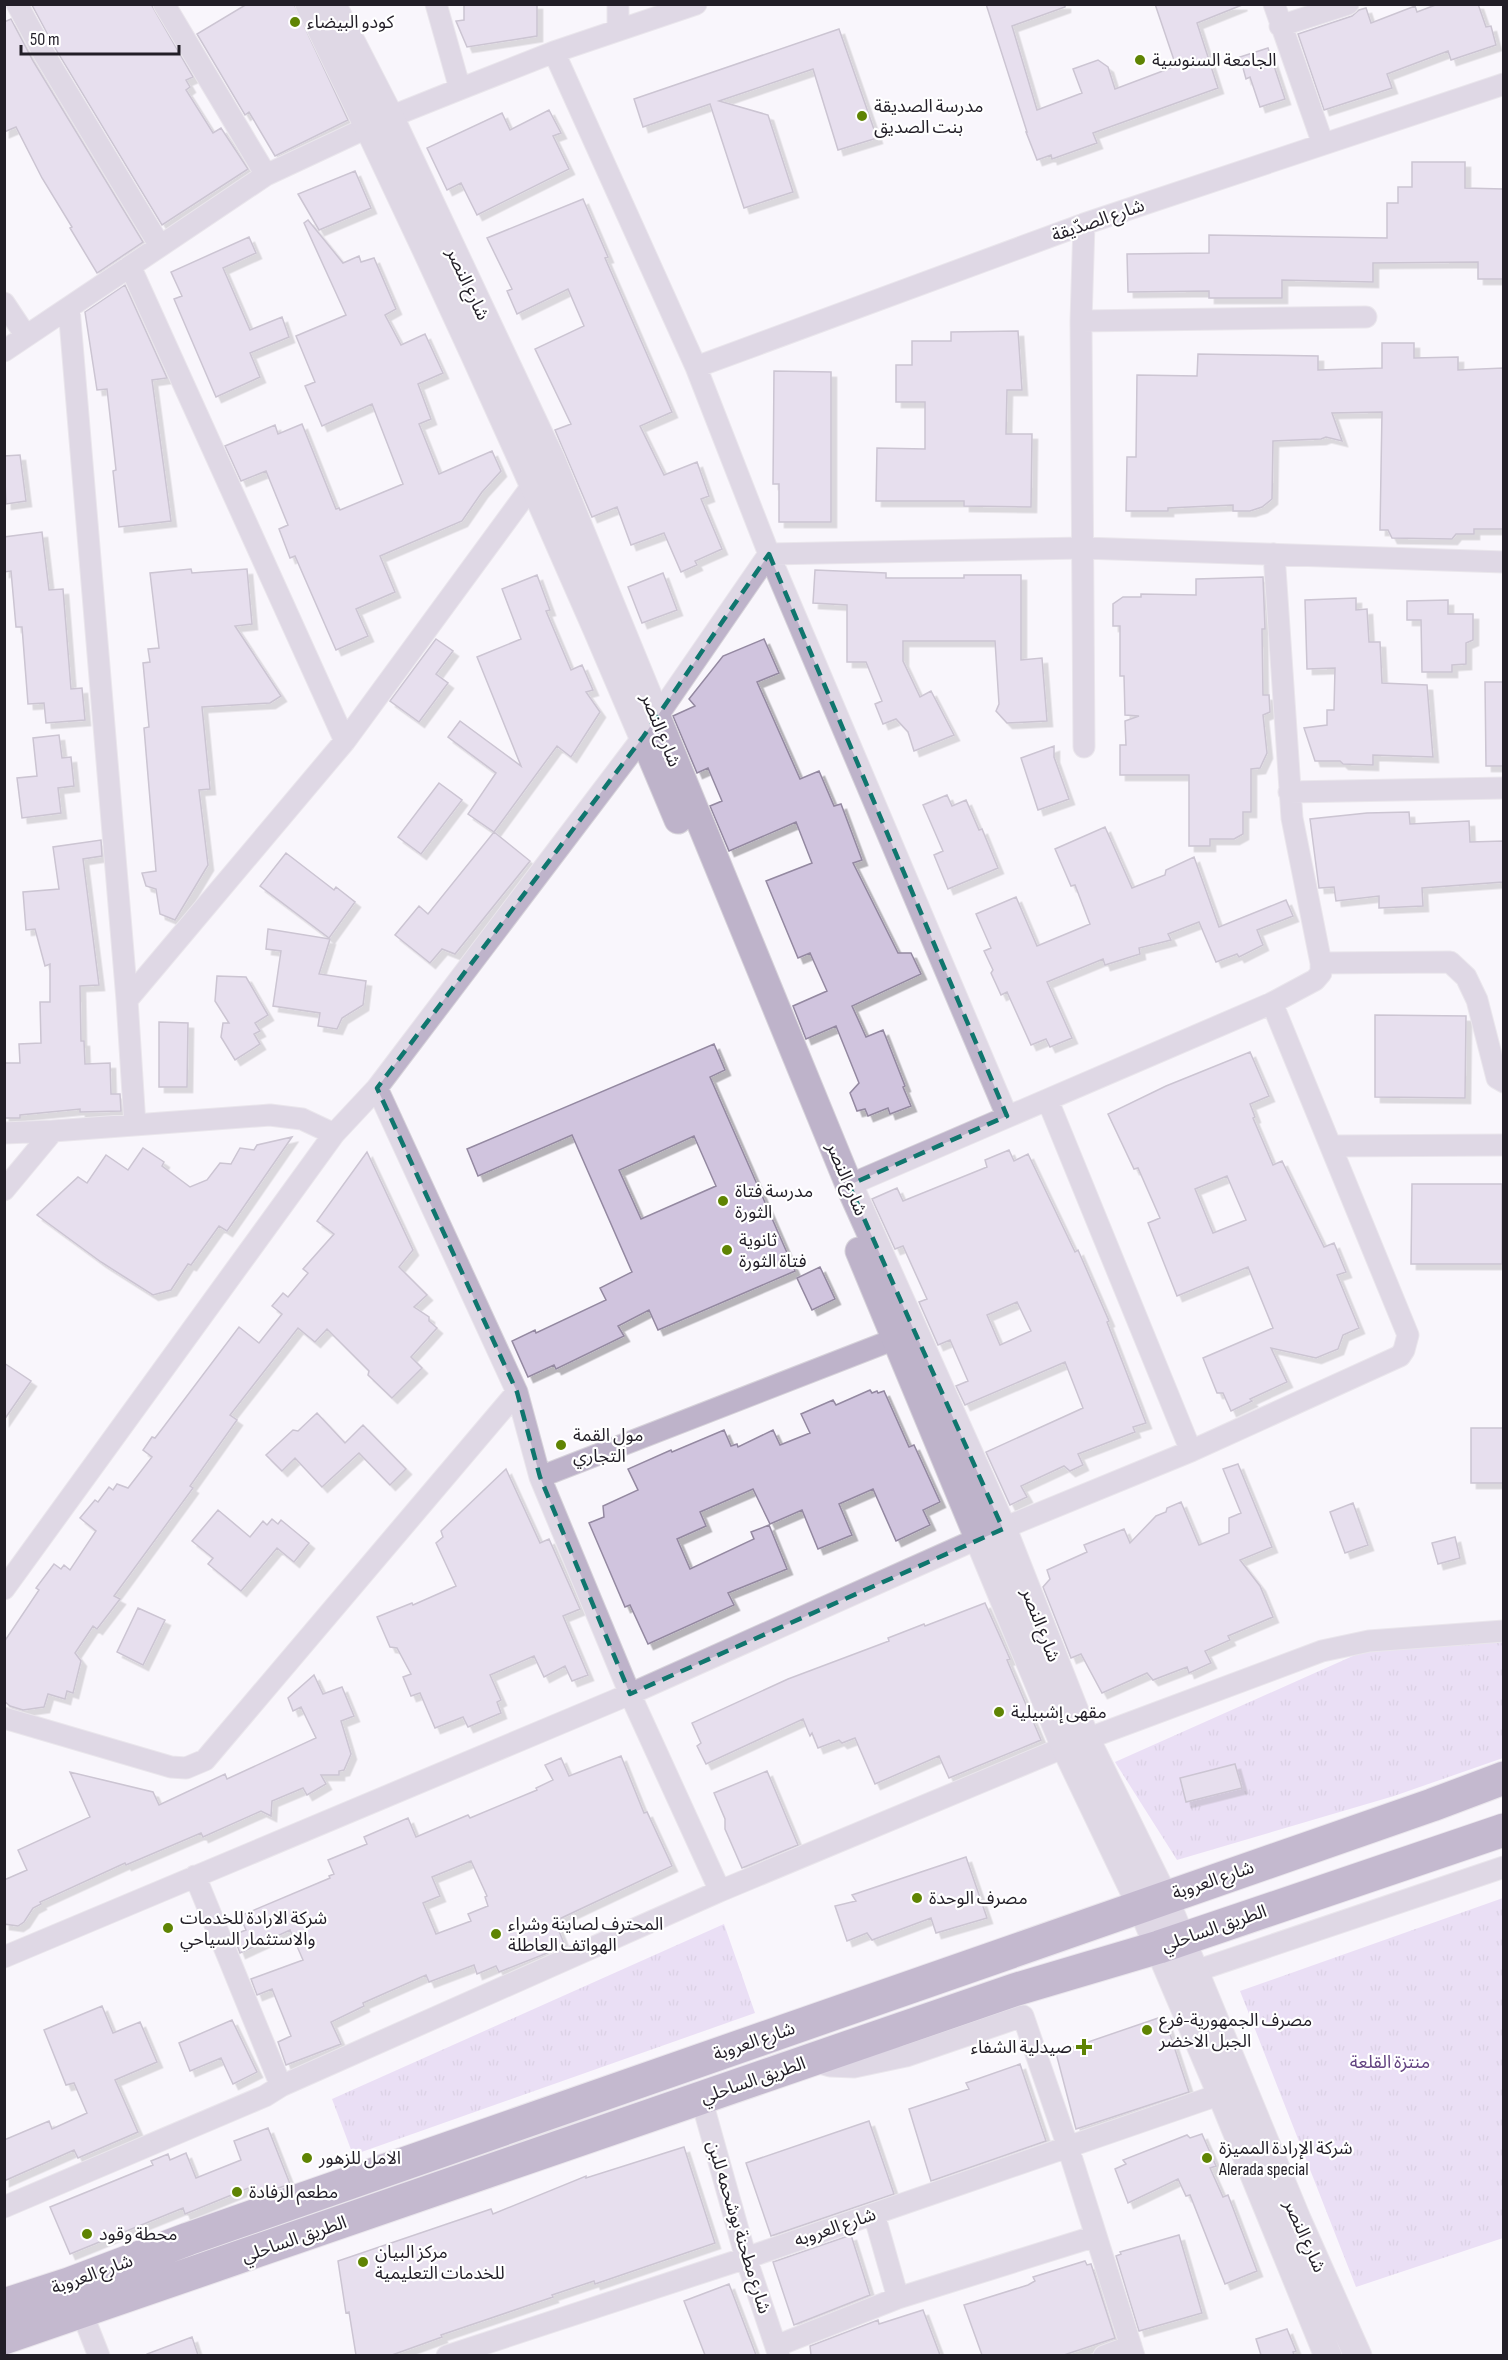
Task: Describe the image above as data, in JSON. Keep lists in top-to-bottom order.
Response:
{
  "streets": {
    "highway": ["شارع العروبة", "الطريق الساحلي"],
    "street": [
      "شارع الصدّيقة",
      "شارع النصر",
      "شارع مطحنة بوشحمه للبن",
      "شارع العروبه"
    ]
  },
  "crossings": [
    ["شارع النصر", "شارع العروبة"],
    ["شارع النصر", "الطريق الساحلي"],
    ["شارع النصر", "شارع العروبه"],
    ["شارع العروبة", "الطريق الساحلي"],
    ["الطريق الساحلي", "شارع مطحنة بوشحمه للبن"],
    ["شارع مطحنة بوشحمه للبن", "شارع العروبه"]
  ],
  "parks": ["منتزة القلعة"],
  "places": {
    "other": [
      "كودو البيضاء",
      "الجامعة السنوسية",
      "مدرسة الصديقة بنت الصديق",
      "مدرسة فتاة الثورة",
      "ثانوية فتاة الثورة",
      "مول القمة التجاري",
      "مقهى إشبيلية",
      "مصرف الوحدة",
      "شركة الارادة للخدمات والاستثمار السياحي",
      "المحترف لصاينة وشراء الهواتف العاطلة",
      "مصرف الجمهورية-فرع الجبل الاخضر",
      "الامل للزهور",
      "شركة الإرادة المميزة Alerada special",
      "مطعم الرفادة",
      "محطة وقود",
      "مركز البيان للخدمات التعليمية"
    ],
    "health": ["صيدلية الشفاء"]
  },
  "scale_bar": "50 m"
}
